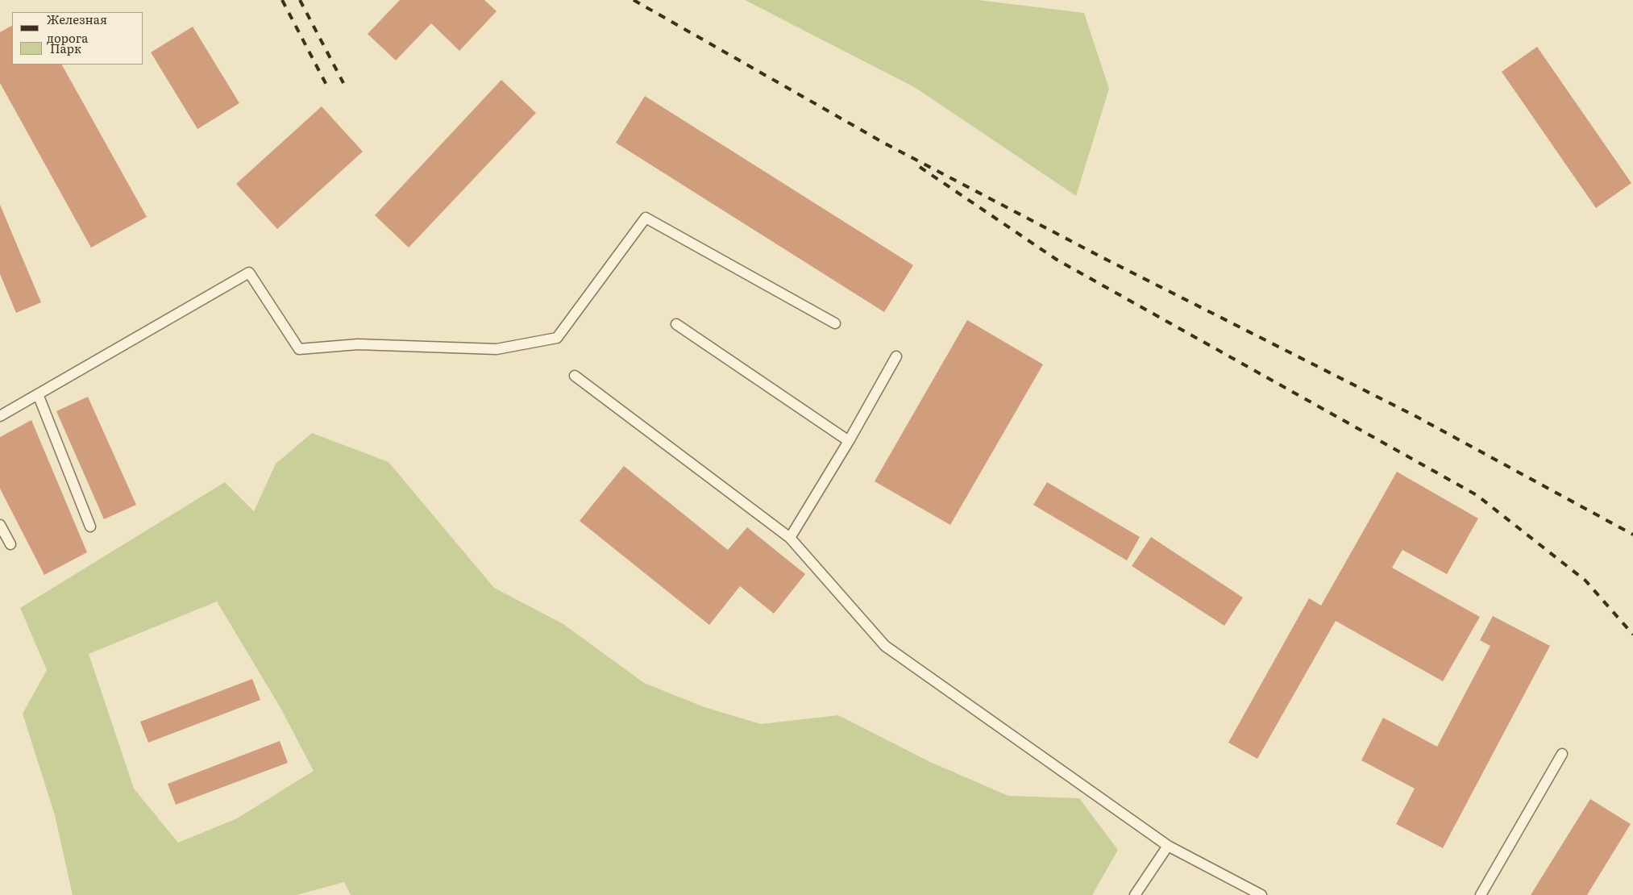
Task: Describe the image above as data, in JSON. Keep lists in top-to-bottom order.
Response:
{
  "legend": ["Железная дорога", "Парк"]
}
